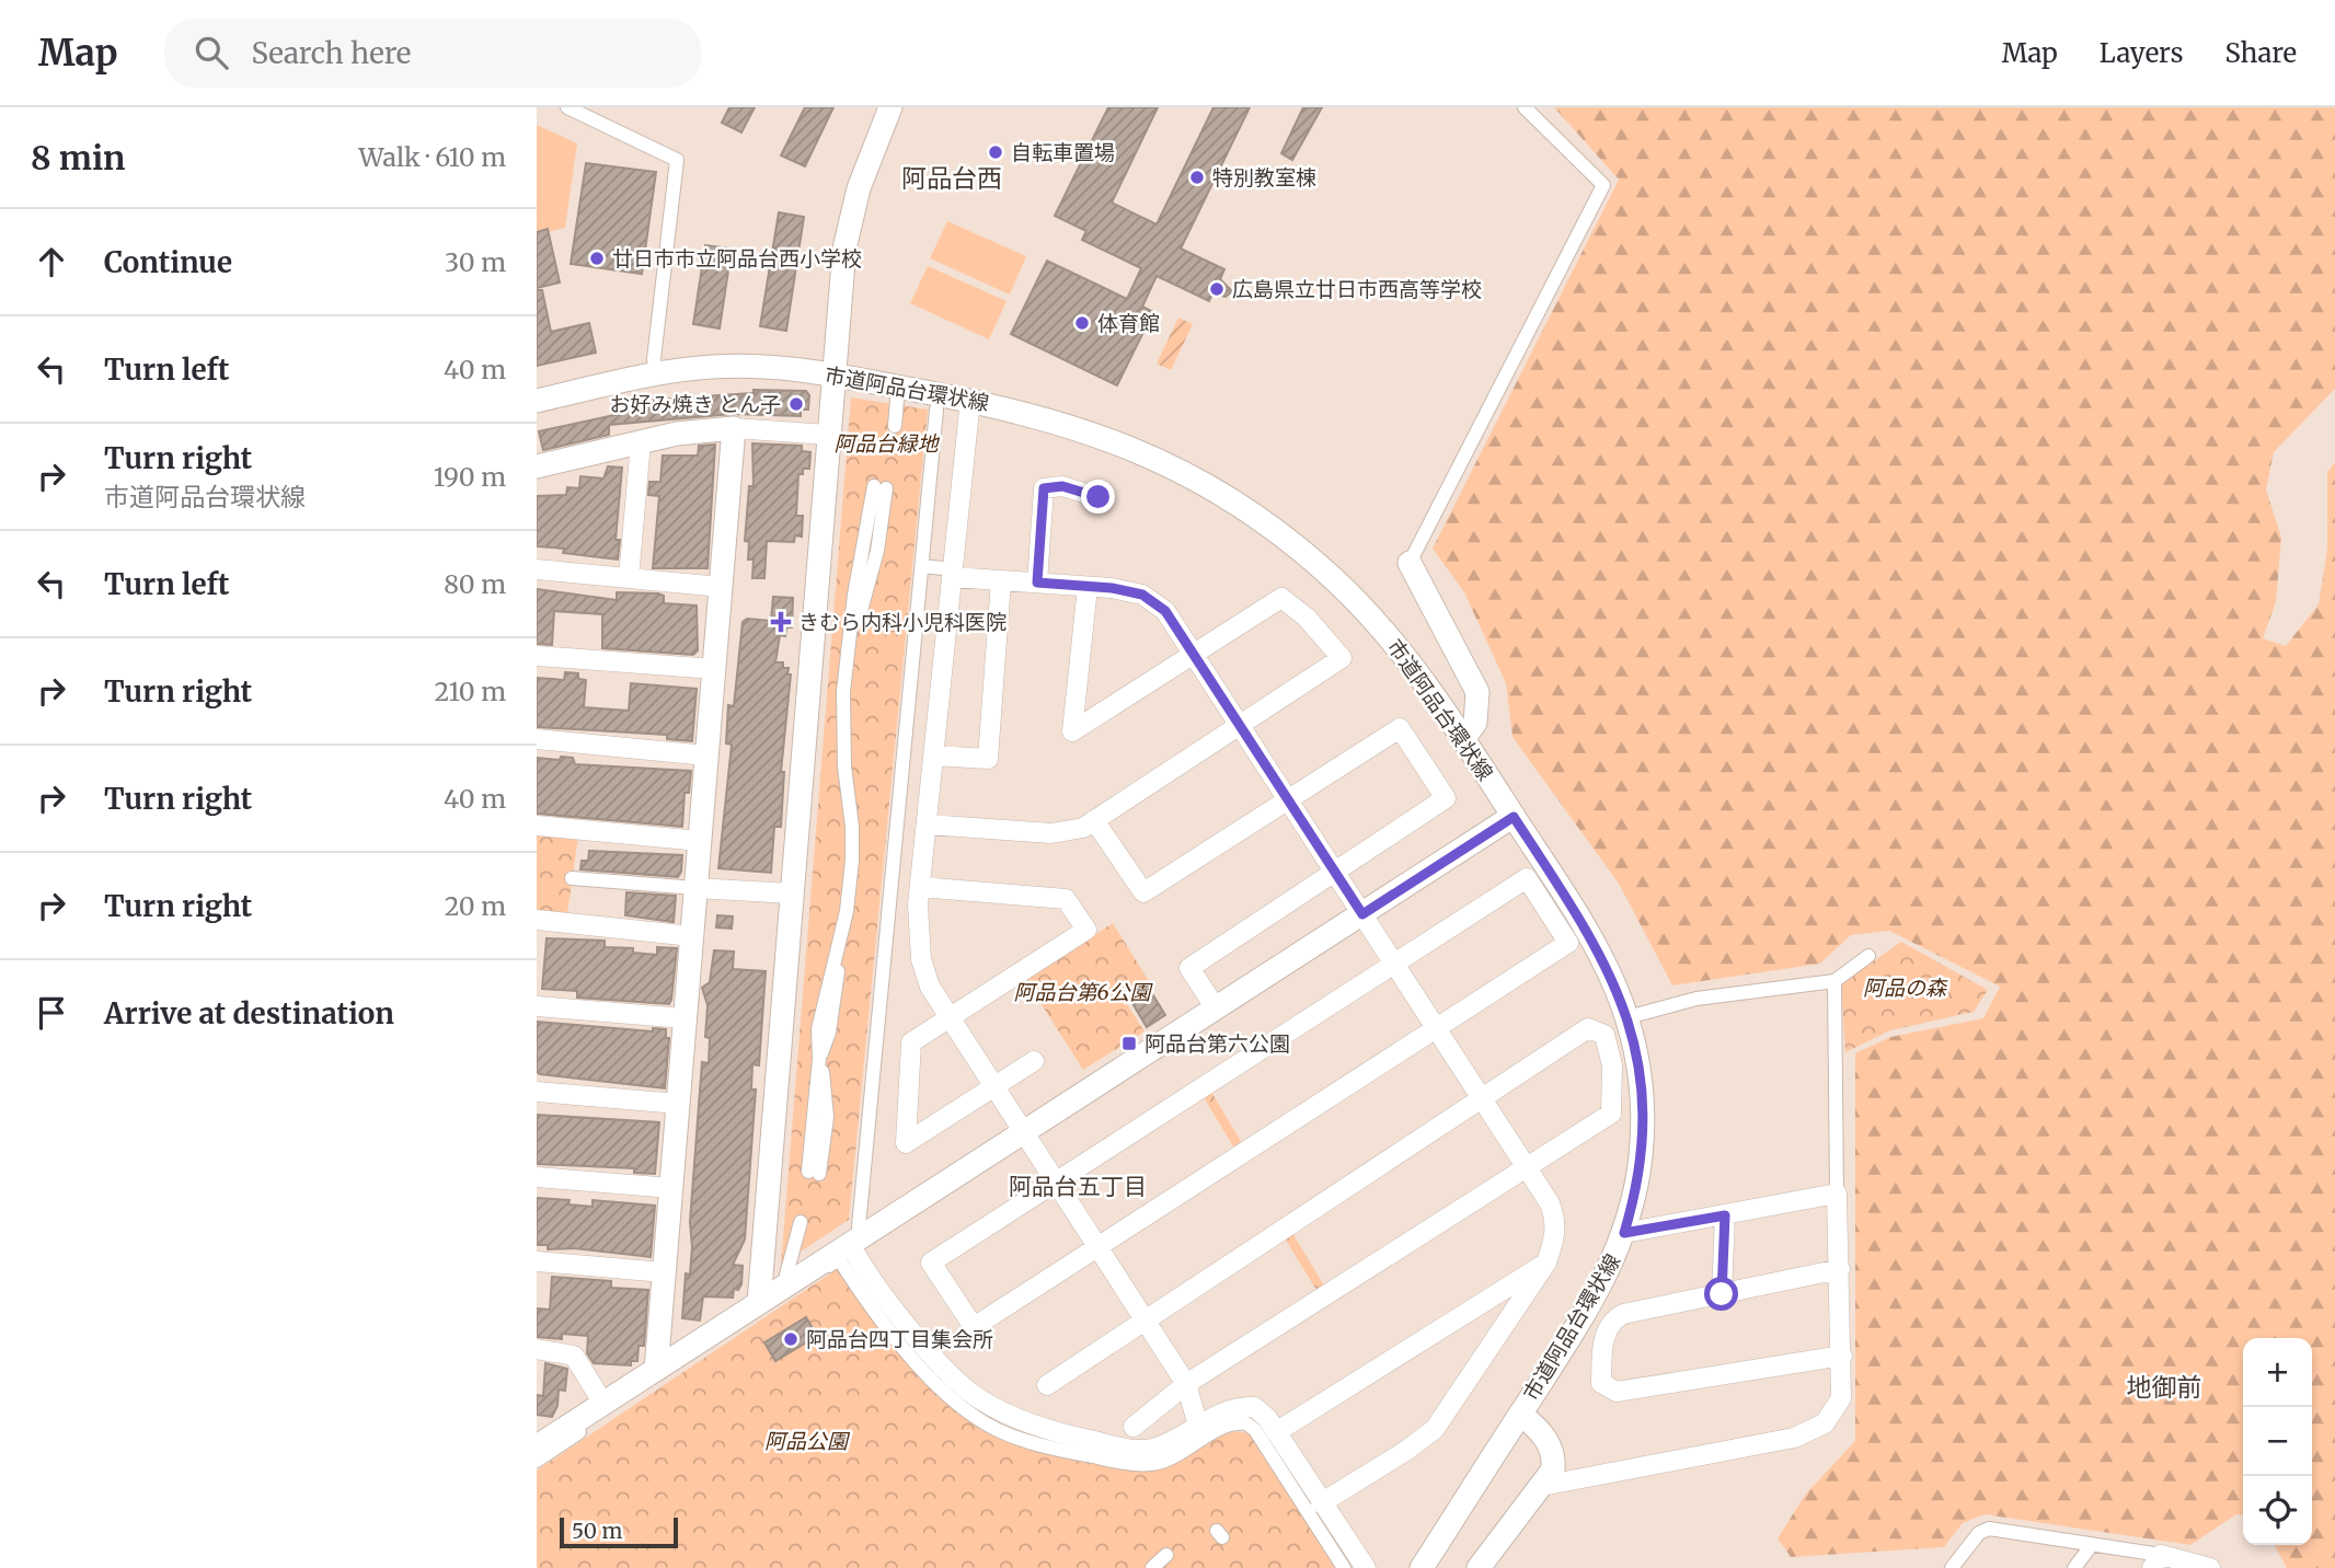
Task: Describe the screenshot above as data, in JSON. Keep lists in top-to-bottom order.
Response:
{
  "streets": {
    "street": ["市道阿品台環状線"]
  },
  "districts": ["阿品台西", "阿品台五丁目", "地御前"],
  "parks": [
    "阿品台緑地",
    "阿品の森",
    "阿品台第6公園",
    "阿品公園"
  ],
  "places": {
    "other": [
      "自転車置場",
      "特別教室棟",
      "廿日市市立阿品台西小学校",
      "広島県立廿日市西高等学校",
      "体育館",
      "お好み焼き とん子",
      "阿品台四丁目集会所"
    ],
    "health": ["きむら内科小児科医院"],
    "transit": ["阿品台第六公園"]
  },
  "scale_bar": "50 m",
  "page": {
    "header": "Map",
    "search": "Search here",
    "nav": ["Map", "Layers", "Share"],
    "heading": ["8 min", "Walk · 610 m"],
    "list": [
      ["Continue", "30 m"],
      ["Turn left", "40 m"],
      ["Turn right", "市道阿品台環状線", "190 m"],
      ["Turn left", "80 m"],
      ["Turn right", "210 m"],
      ["Turn right", "40 m"],
      ["Turn right", "20 m"],
      "Arrive at destination"
    ],
    "map_buttons": ["+", "−"],
    "scale": "50 m"
  }
}
